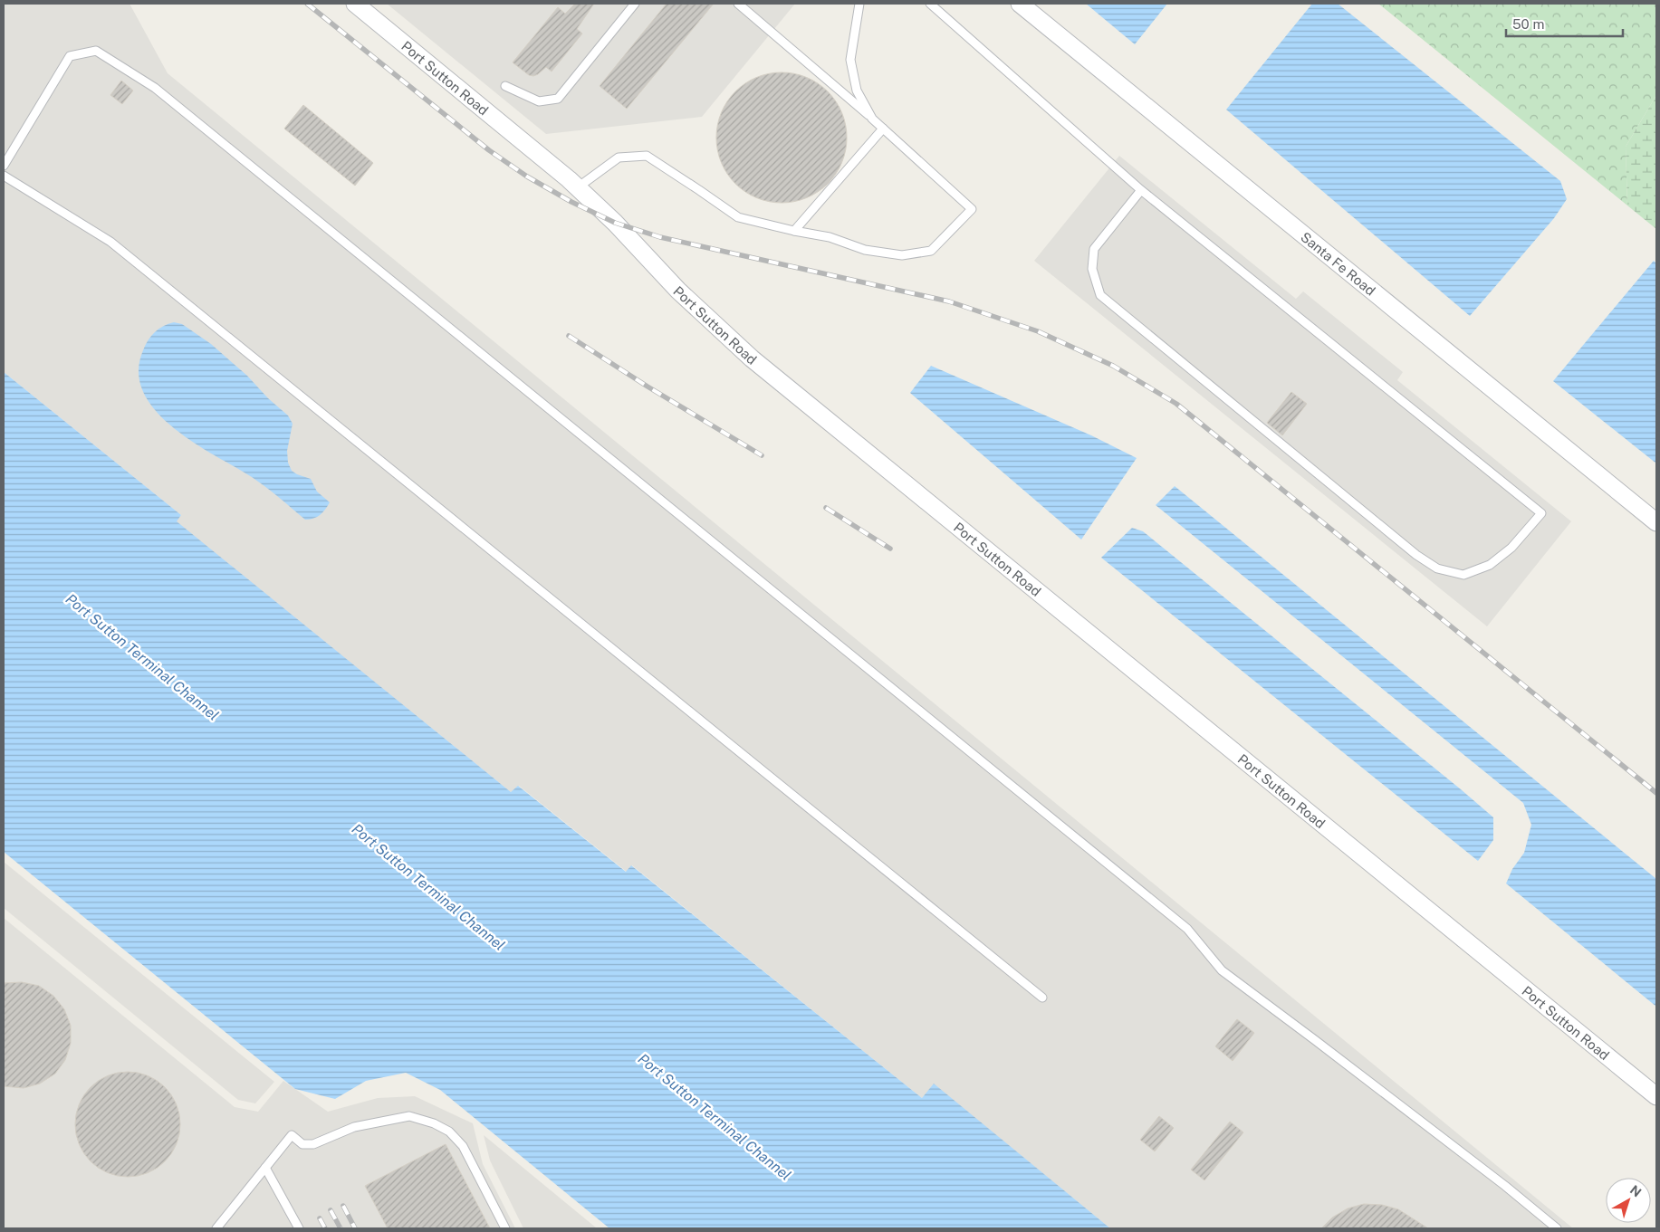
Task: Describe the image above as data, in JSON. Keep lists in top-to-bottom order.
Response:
{
  "streets": {
    "street": ["Port Sutton Road", "Santa Fe Road"]
  },
  "water": ["Port Sutton Terminal Channel"],
  "scale_bar": "50 m",
  "north": "top right"
}
